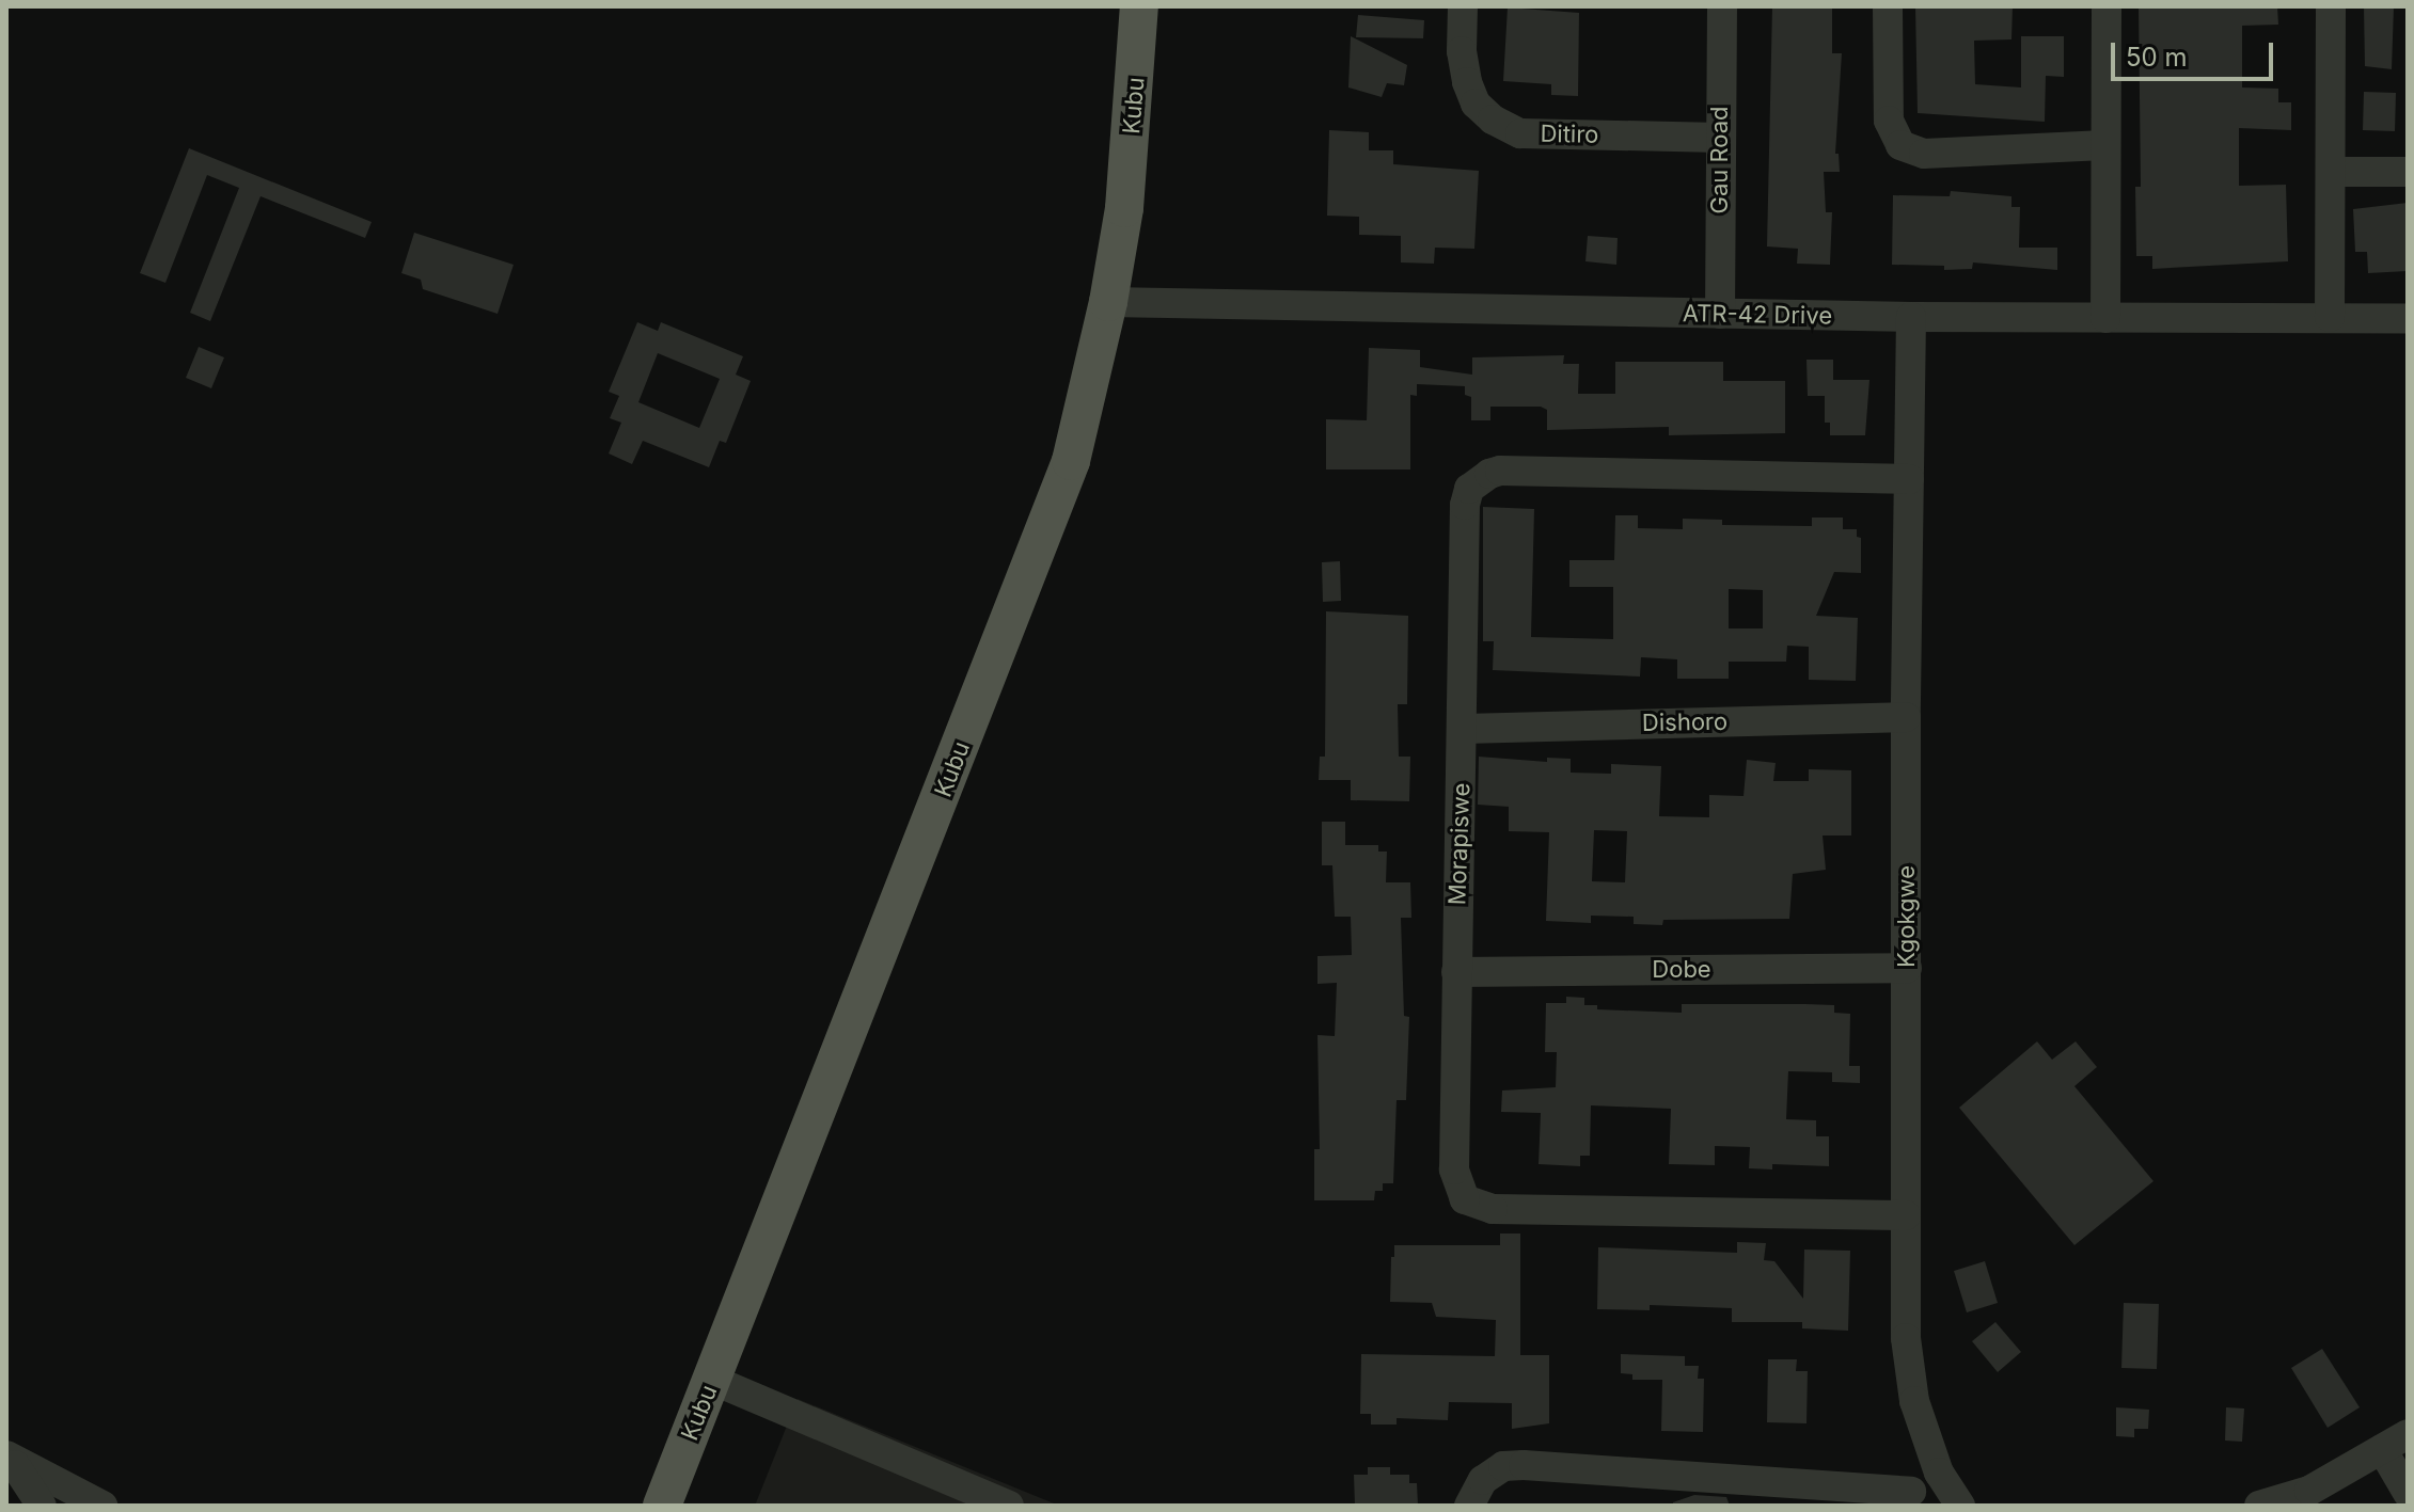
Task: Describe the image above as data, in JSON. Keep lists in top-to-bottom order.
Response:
{
  "streets": {
    "main road": ["Kubu"],
    "street": [
      "Ditiro",
      "Gau Road",
      "ATR-42 Drive",
      "Dishoro",
      "Morapiswe",
      "Kgokgwe",
      "Dobe"
    ]
  },
  "crossings": [
    ["Kubu", "ATR-42 Drive"],
    ["Ditiro", "Gau Road"],
    ["Gau Road", "ATR-42 Drive"],
    ["ATR-42 Drive", "Kgokgwe"],
    ["Dishoro", "Morapiswe"],
    ["Dishoro", "Kgokgwe"],
    ["Morapiswe", "Kgokgwe"],
    ["Morapiswe", "Dobe"],
    ["Kgokgwe", "Dobe"]
  ],
  "scale_bar": "50 m"
}
